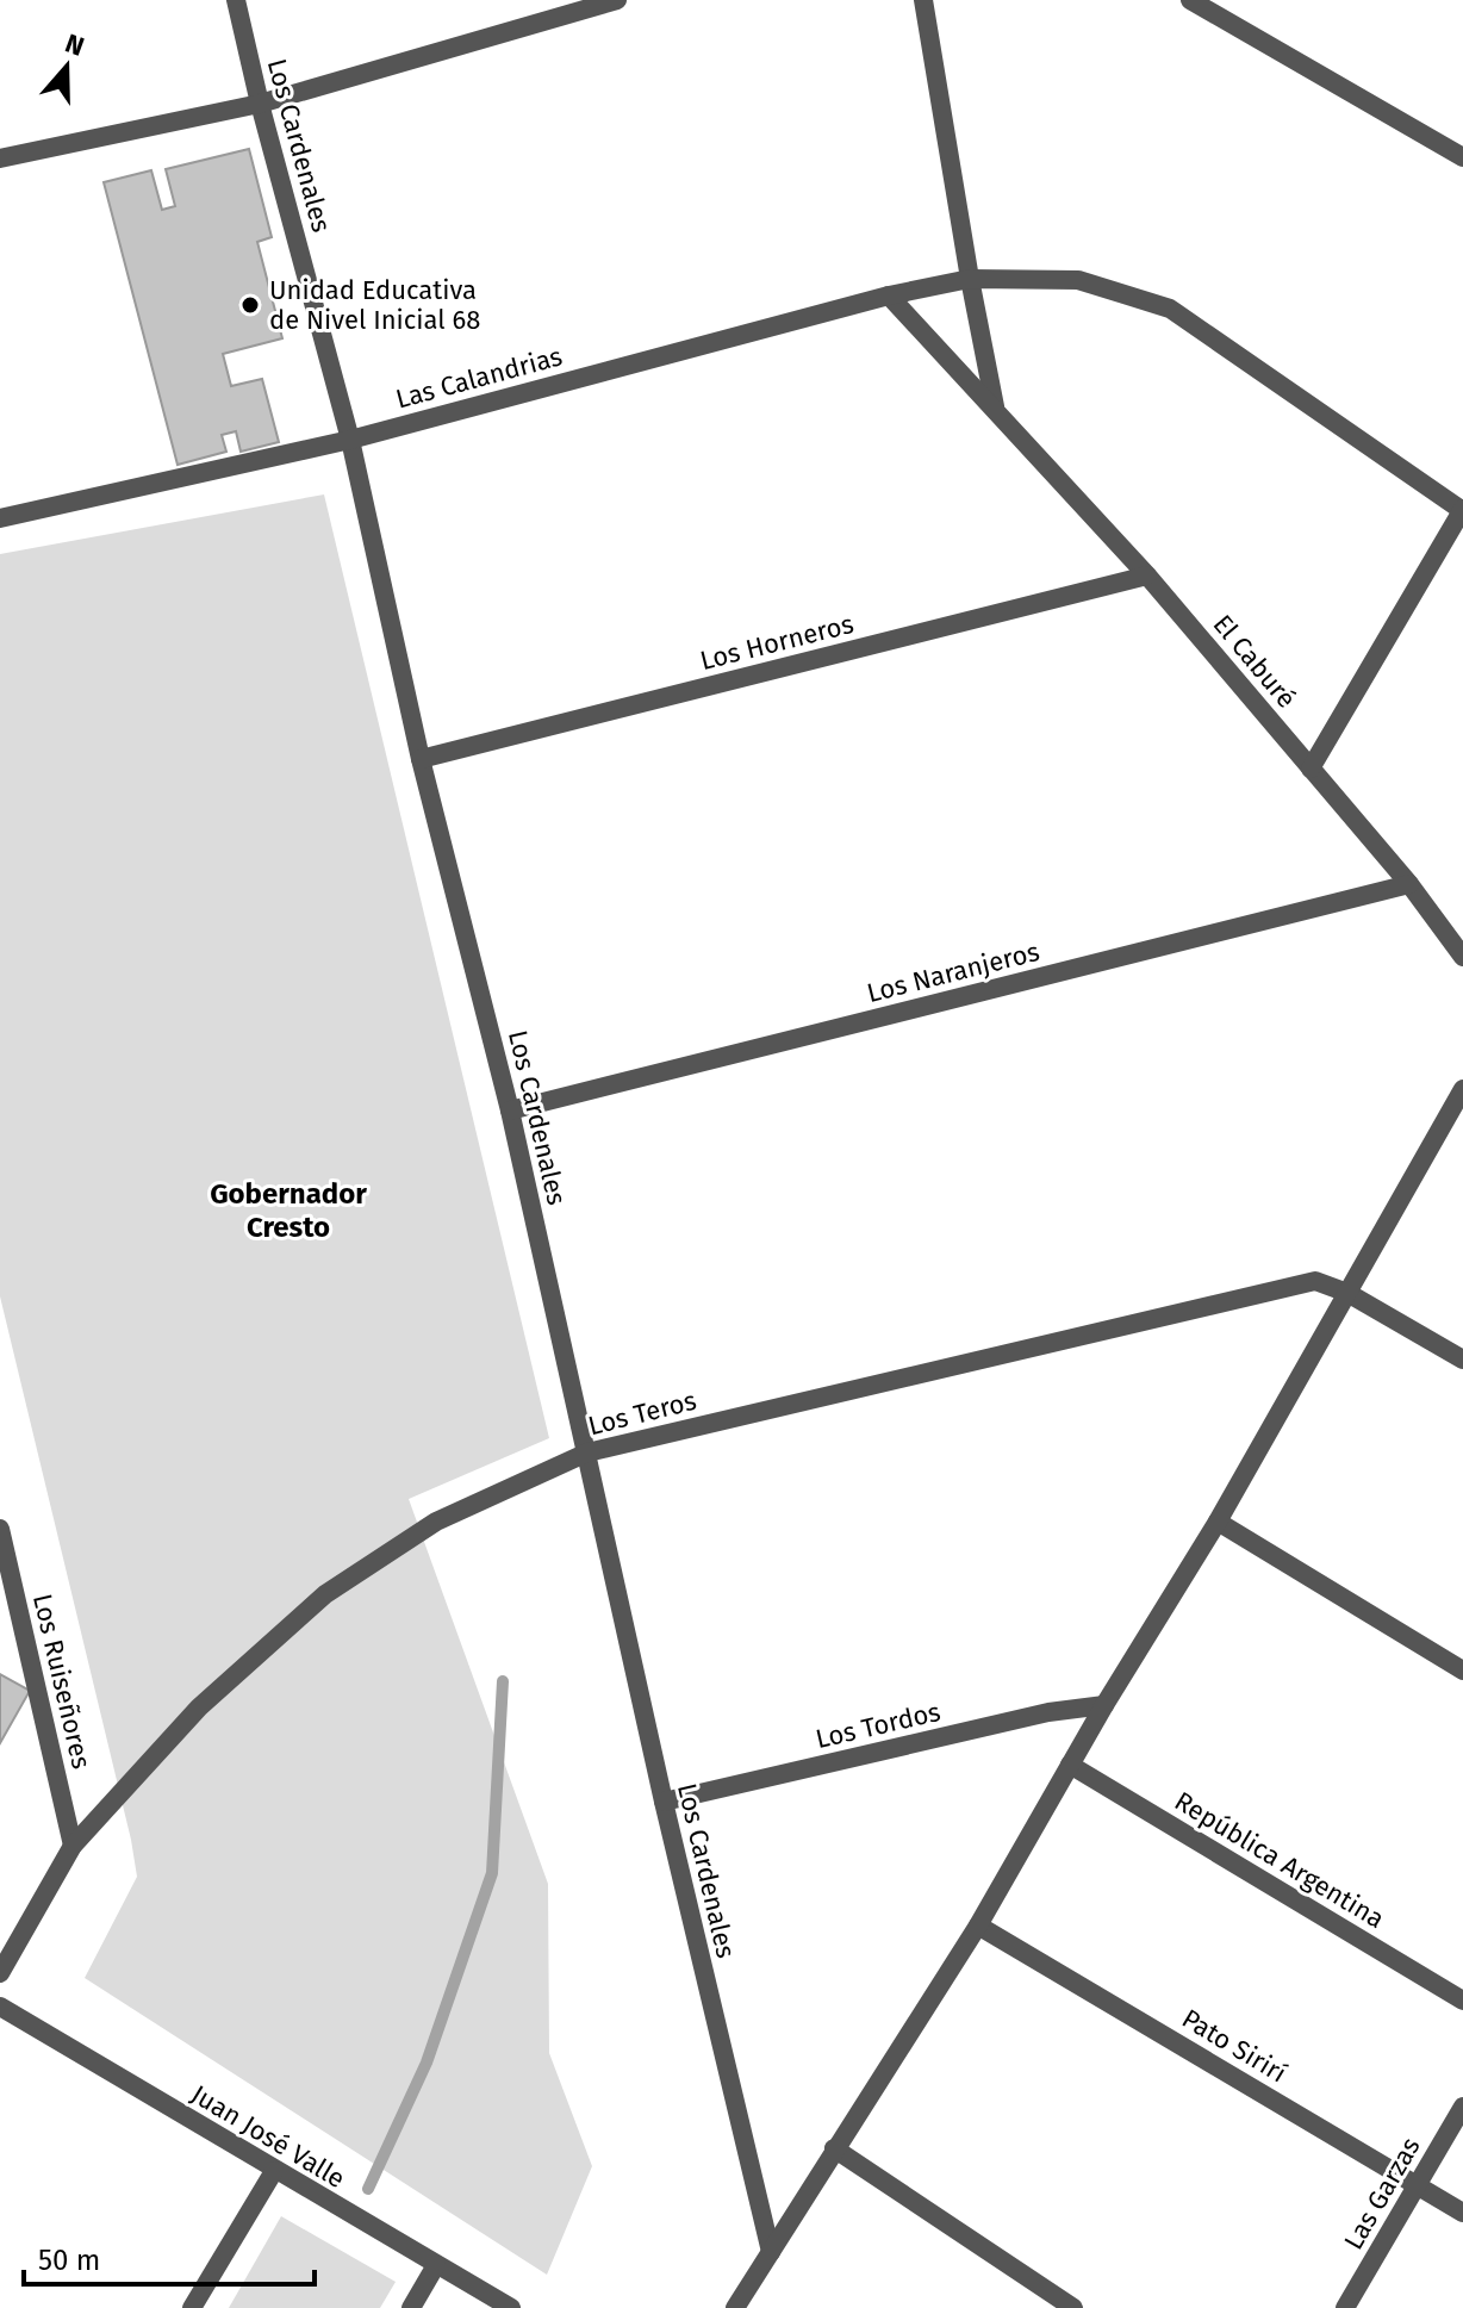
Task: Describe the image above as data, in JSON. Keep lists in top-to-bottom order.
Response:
{
  "streets": {
    "street": [
      "Los Cardenales",
      "Las Calandrias",
      "Los Horneros",
      "El Caburé",
      "Los Naranjeros",
      "Los Teros",
      "Los Ruiseñores",
      "Los Tordos",
      "República Argentina",
      "Pato Sirirí",
      "Juan José Valle",
      "Las Garzas"
    ]
  },
  "crossings": [
    ["Los Cardenales", "Las Calandrias"],
    ["Los Cardenales", "Los Horneros"],
    ["Los Cardenales", "Los Naranjeros"],
    ["Los Cardenales", "Los Teros"],
    ["Los Cardenales", "Los Tordos"],
    ["Las Calandrias", "El Caburé"],
    ["Los Horneros", "El Caburé"],
    ["El Caburé", "Los Naranjeros"],
    ["Los Teros", "Los Ruiseñores"],
    ["Pato Sirirí", "Las Garzas"]
  ],
  "districts": ["Gobernador Cresto"],
  "places": ["Unidad Educativa de Nivel Inicial 68"],
  "scale_bar": "50 m",
  "north": "top"
}
